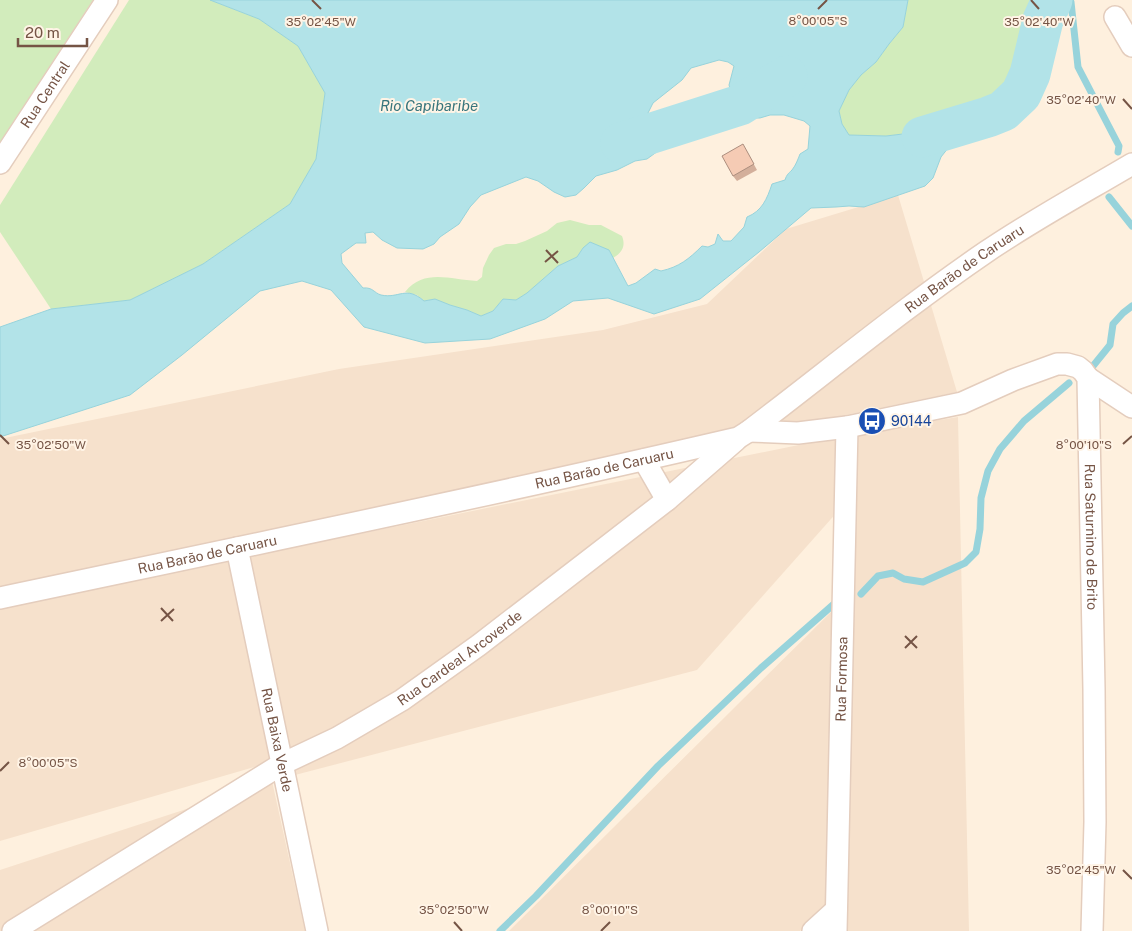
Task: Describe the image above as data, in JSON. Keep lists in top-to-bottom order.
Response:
{
  "streets": {
    "street": [
      "Rua Central",
      "Rua Barão de Caruaru",
      "Rua Saturnino de Brito",
      "Rua Cardeal Arcoverde",
      "Rua Formosa",
      "Rua Baixa Verde"
    ]
  },
  "crossings": [
    ["Rua Barão de Caruaru", "Rua Cardeal Arcoverde"],
    ["Rua Barão de Caruaru", "Rua Baixa Verde"],
    ["Rua Cardeal Arcoverde", "Rua Baixa Verde"]
  ],
  "water": ["Rio Capibaribe"],
  "places": {
    "bus stop": ["90144"]
  },
  "scale_bar": "20 m",
  "coordinates": [
    "8°00'05\"S",
    "35°02'40\"W",
    "35°02'45\"W",
    "35°02'50\"W",
    "8°00'10\"S"
  ]
}
